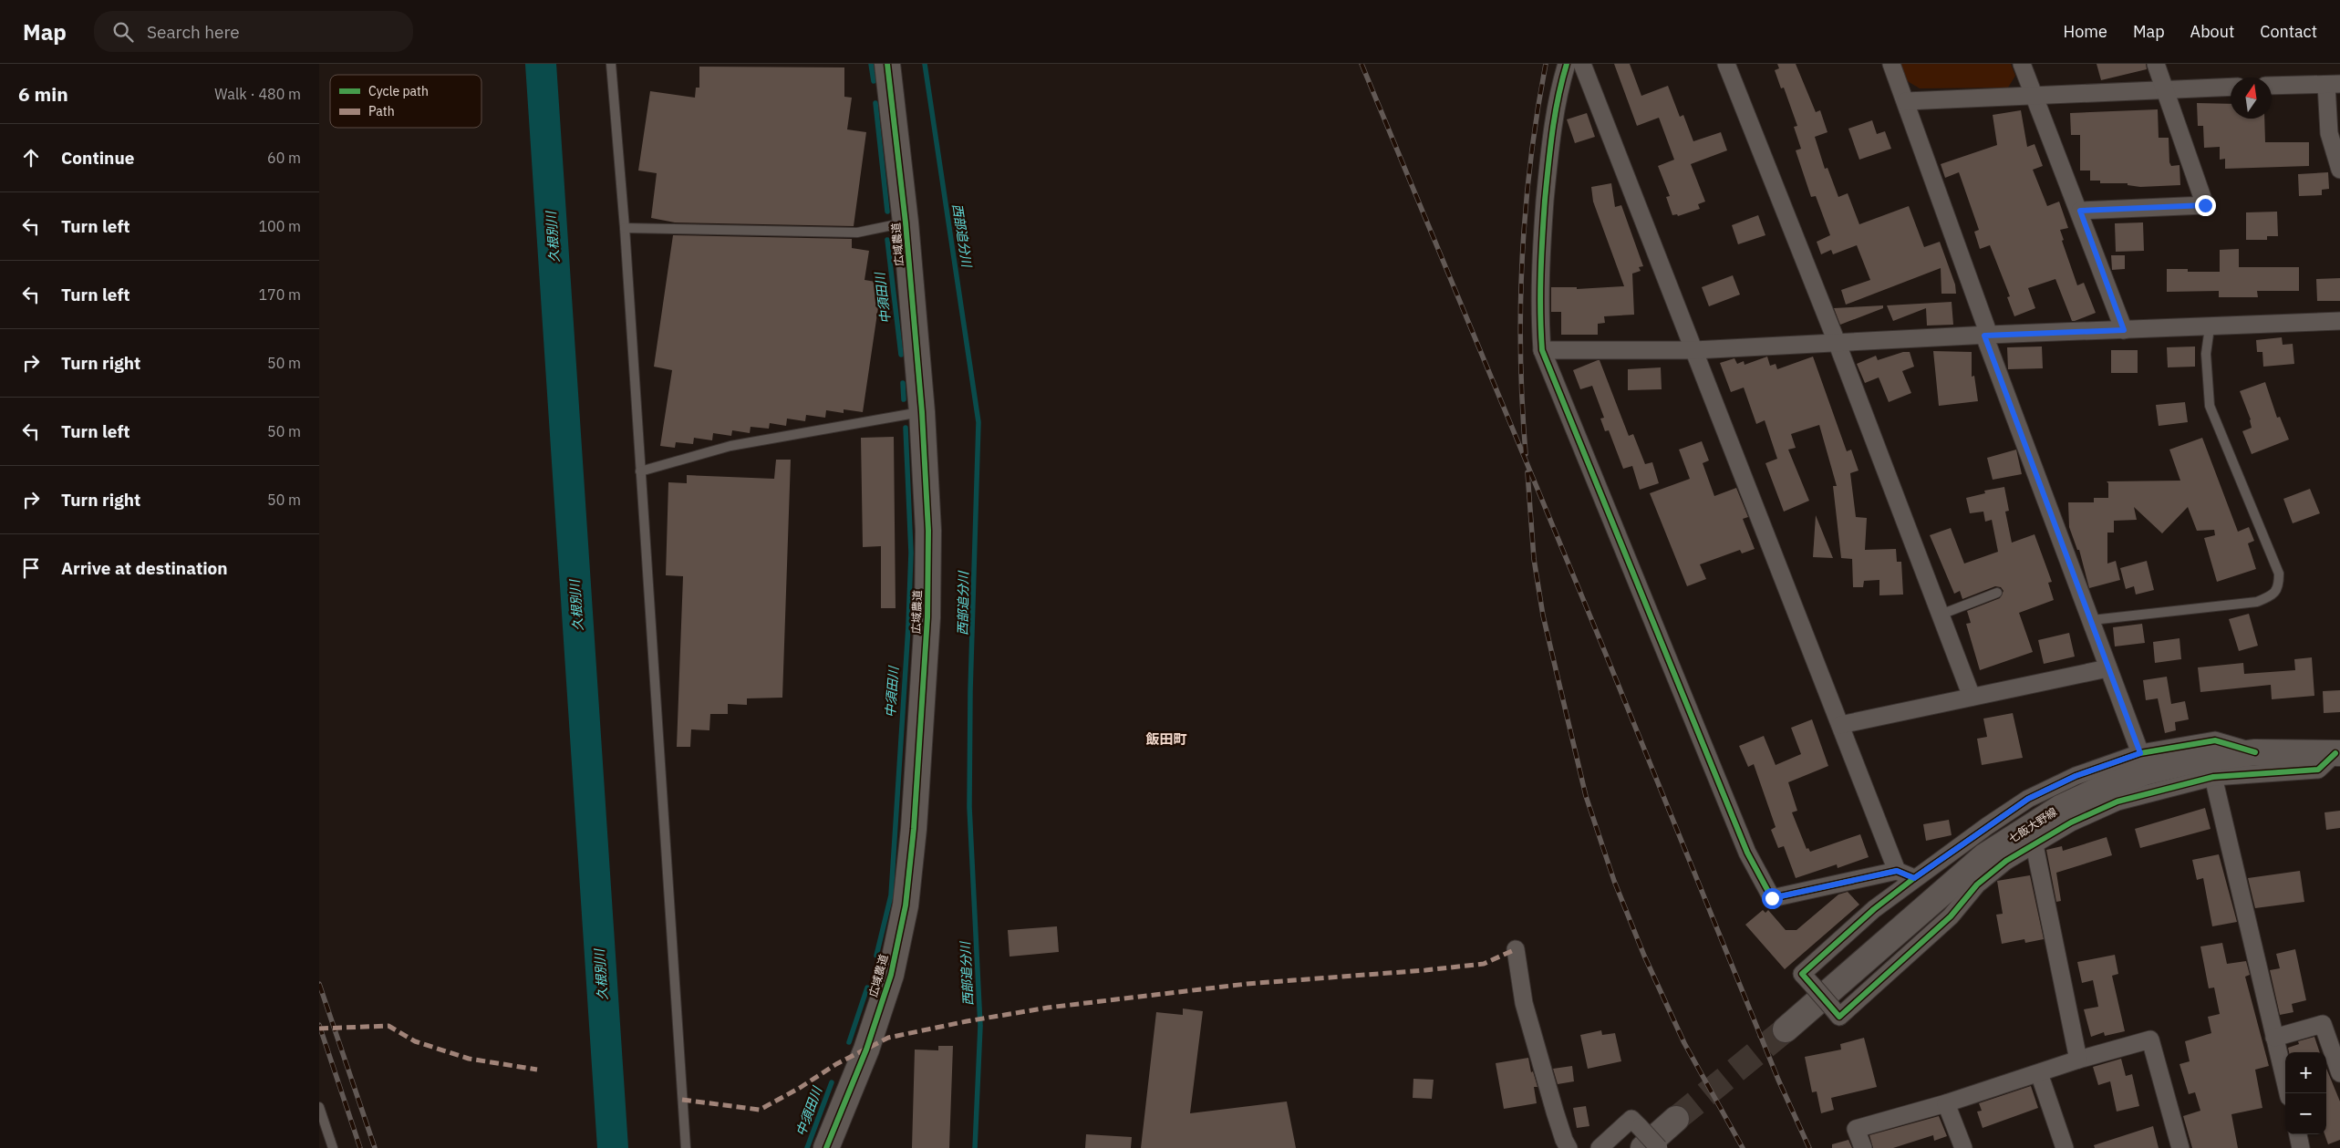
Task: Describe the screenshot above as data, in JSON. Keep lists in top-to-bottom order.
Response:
{
  "streets": {
    "street": ["広域農道", "七飯大野線"]
  },
  "districts": ["飯田町"],
  "water": ["西部追分川", "久根別川", "中須田川"],
  "legend": ["Cycle path", "Path"],
  "north": "top",
  "page": {
    "header": "Map",
    "search": "Search here",
    "nav": [
      "Home",
      "Map",
      "About",
      "Contact"
    ],
    "heading": ["6 min", "Walk · 480 m"],
    "list": [
      ["Continue", "60 m"],
      ["Turn left", "100 m"],
      ["Turn left", "170 m"],
      ["Turn right", "50 m"],
      ["Turn left", "50 m"],
      ["Turn right", "50 m"],
      "Arrive at destination"
    ],
    "map_buttons": ["+", "−"]
  }
}
